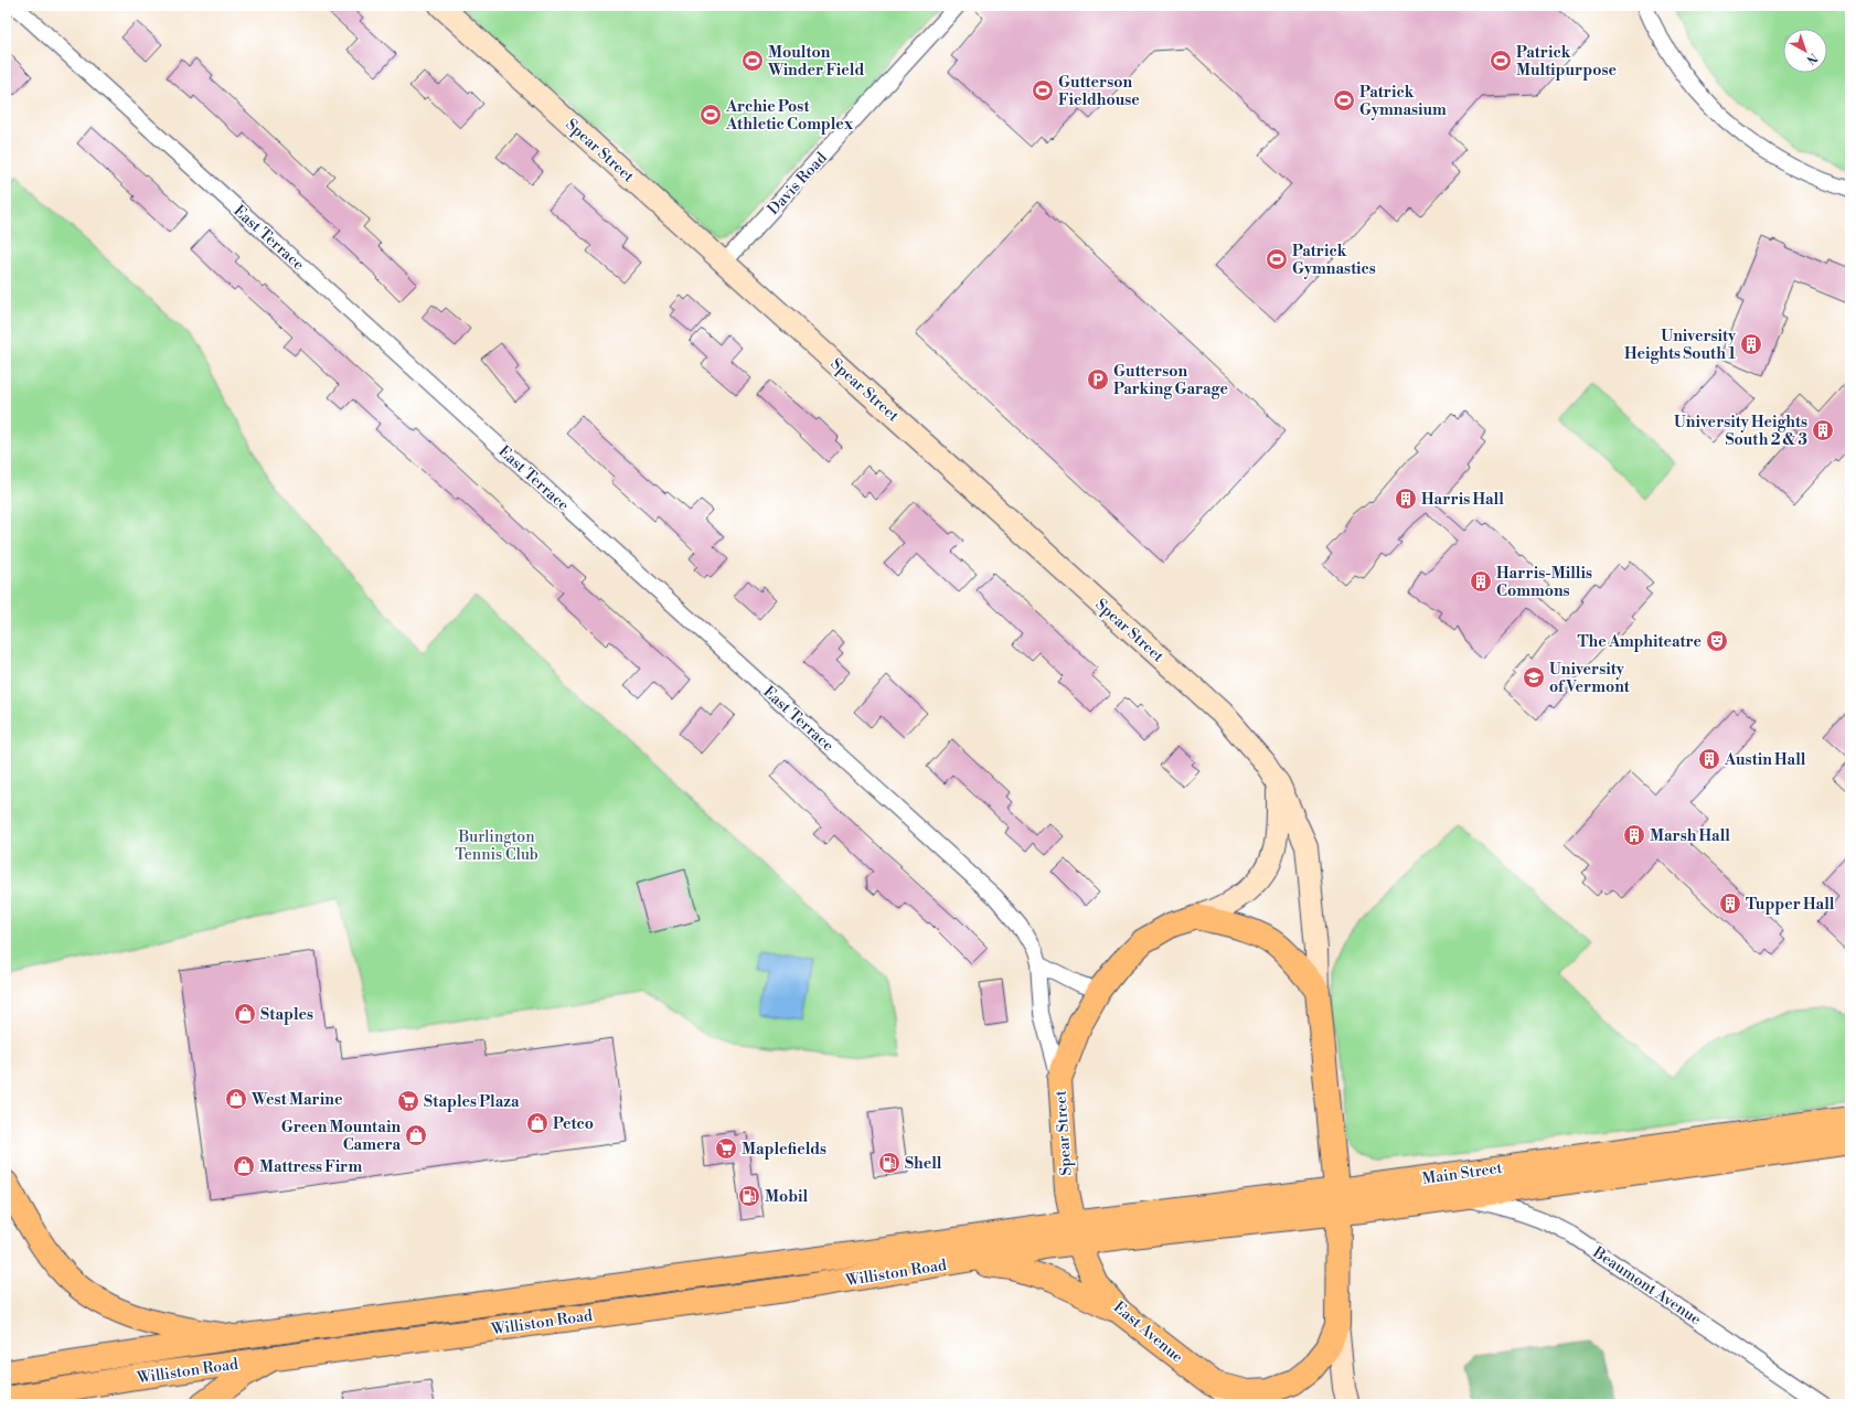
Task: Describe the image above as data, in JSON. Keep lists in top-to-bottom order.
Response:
{
  "streets": {
    "main road": [
      "Spear Street",
      "Main Street",
      "Williston Road",
      "East Avenue"
    ],
    "street": ["Davis Road", "East Terrace", "Beaumont Avenue"]
  },
  "crossings": [
    ["Spear Street", "Davis Road"],
    ["Spear Street", "East Terrace"],
    ["Spear Street", "Main Street"],
    ["Spear Street", "Williston Road"],
    ["Spear Street", "East Avenue"],
    ["Main Street", "Williston Road"],
    ["Main Street", "Beaumont Avenue"],
    ["Main Street", "East Avenue"],
    ["Williston Road", "East Avenue"]
  ],
  "parks": ["Burlington Tennis Club"],
  "places": {
    "sports": [
      "Moulton Winder Field",
      "Patrick Multipurpose",
      "Gutterson Fieldhouse",
      "Patrick Gymnasium",
      "Archie Post Athletic Complex",
      "Patrick Gymnastics"
    ],
    "building": [
      "University Heights South 1",
      "University Heights South 2 & 3",
      "Harris Hall",
      "Harris-Millis Commons",
      "Austin Hall",
      "Marsh Hall",
      "Tupper Hall"
    ],
    "parking": ["Gutterson Parking Garage"],
    "theatre": ["The Amphiteatre"],
    "school or university": ["University of Vermont"],
    "shop": [
      "Staples",
      "West Marine",
      "Petco",
      "Green Mountain Camera",
      "Mattress Firm"
    ],
    "supermarket": ["Staples Plaza", "Maplefields"],
    "fuel station": ["Shell", "Mobil"]
  },
  "north": "bottom right"
}
